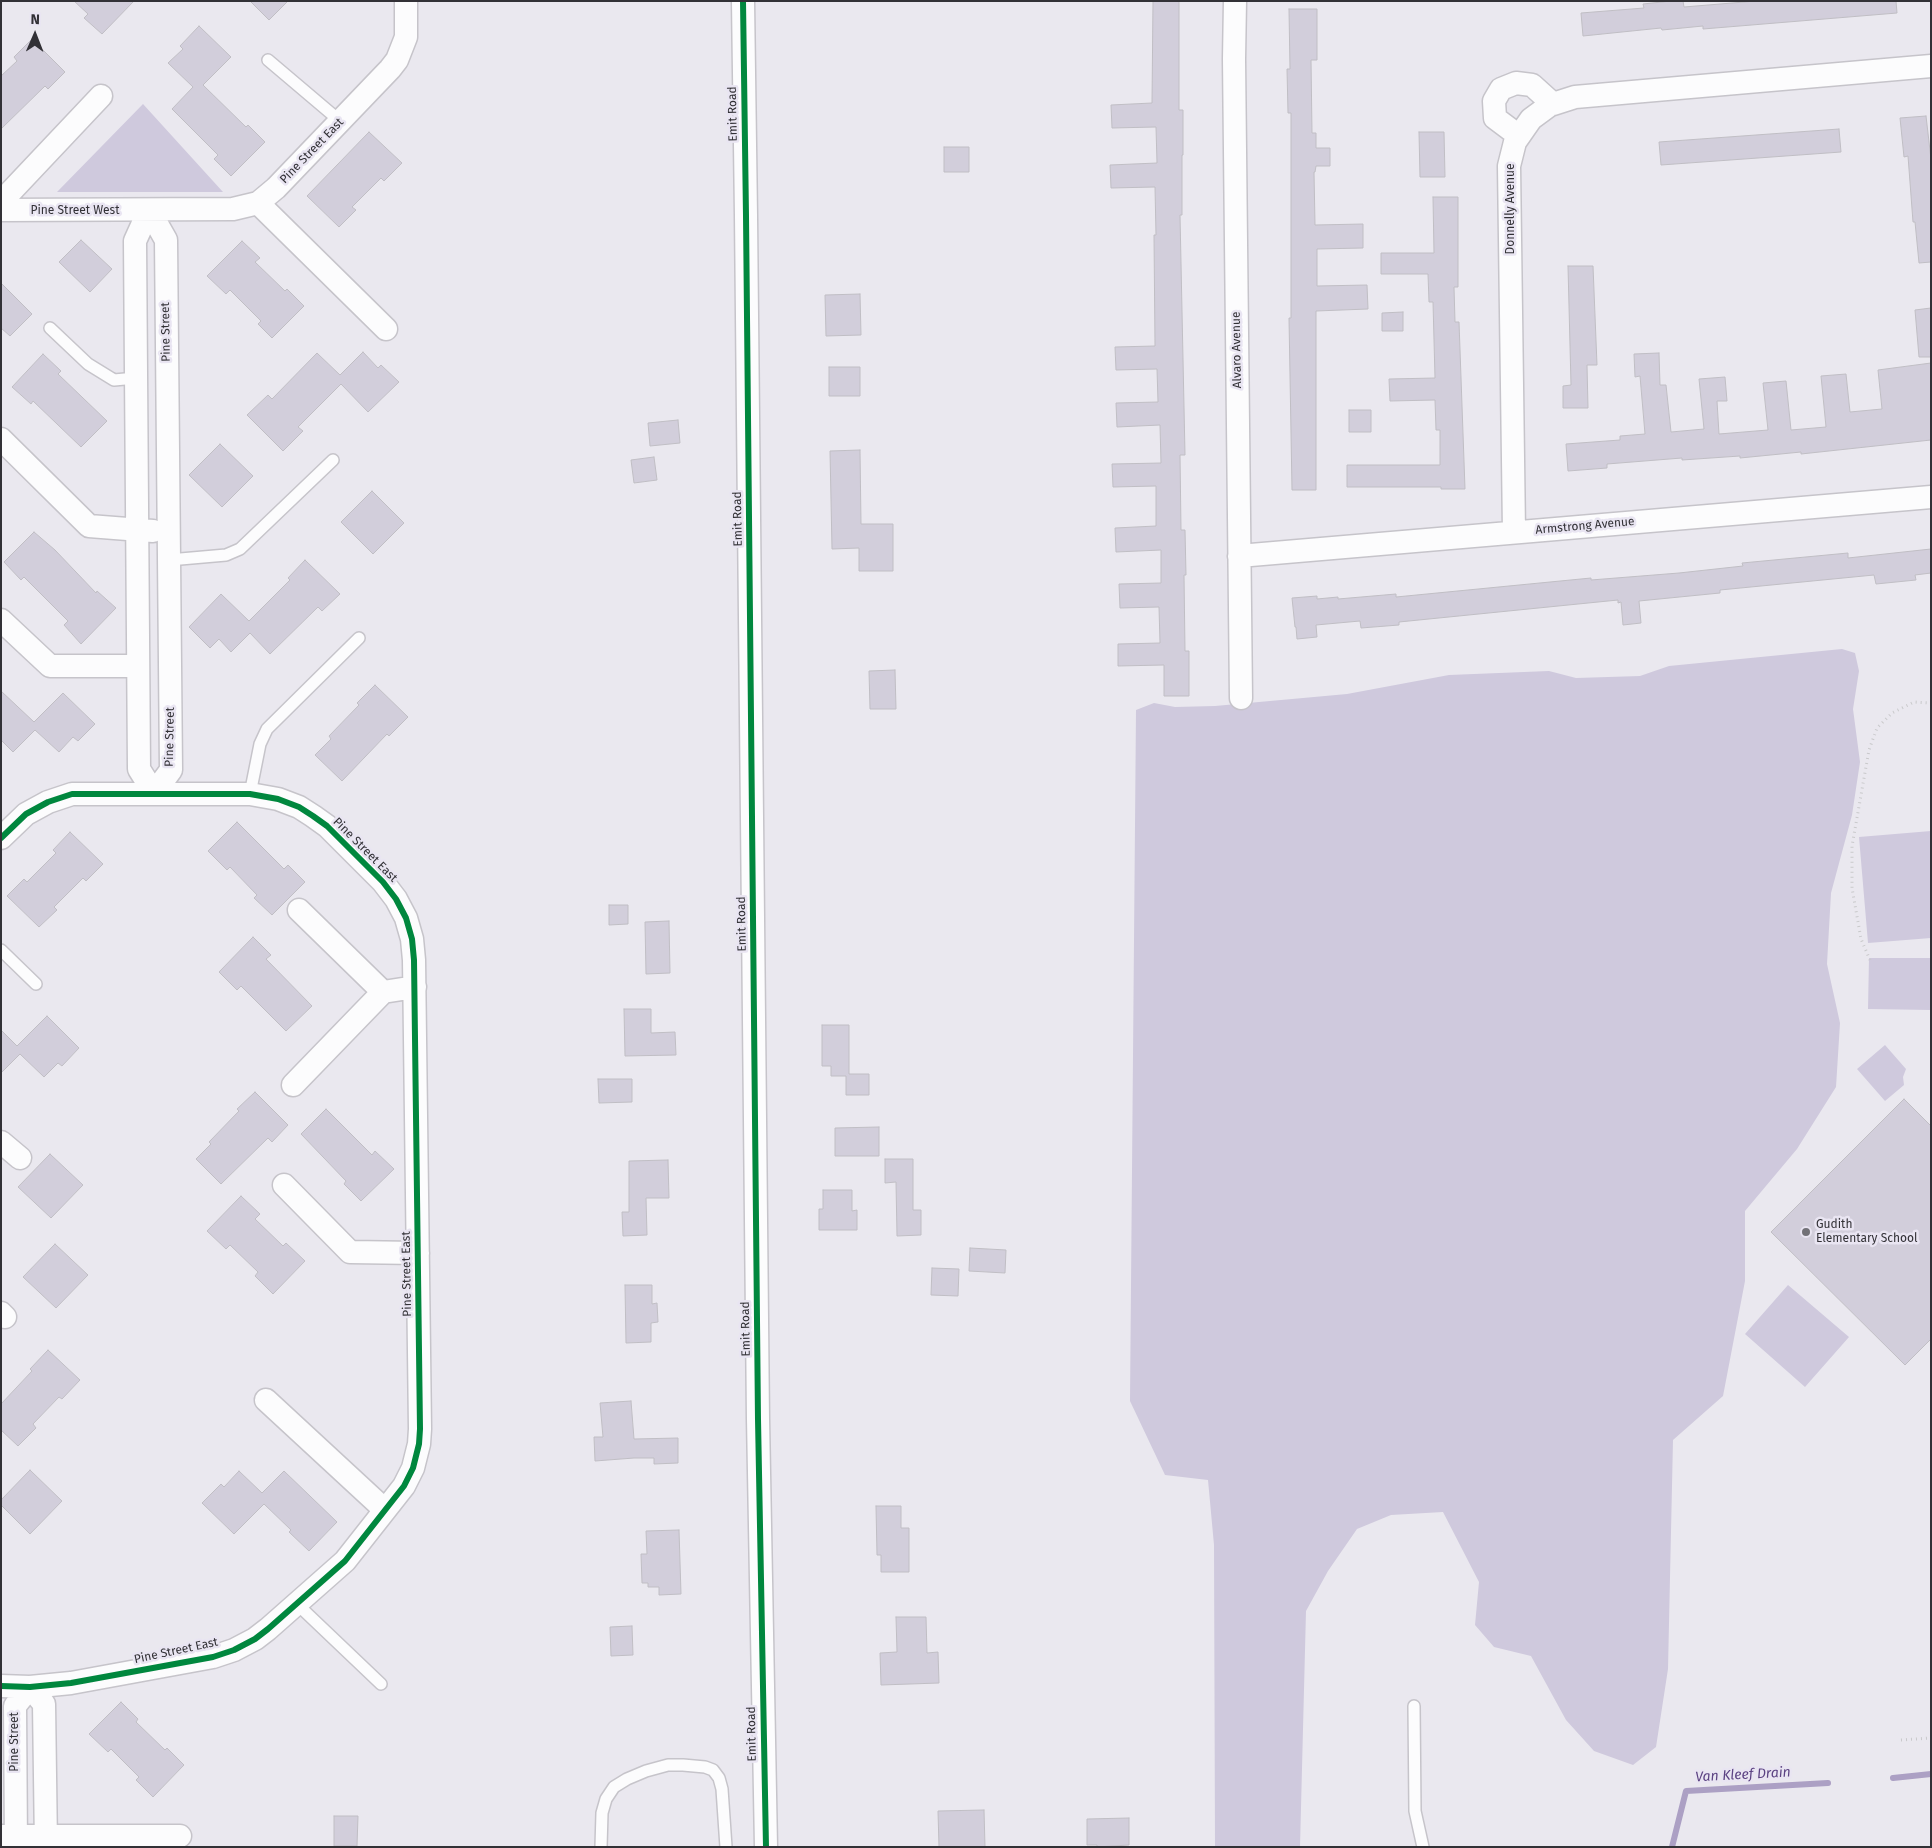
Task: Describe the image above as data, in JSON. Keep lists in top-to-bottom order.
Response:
{
  "streets": {
    "street": [
      "Emit Road",
      "Pine Street East",
      "Donnelly Avenue",
      "Pine Street West",
      "Pine Street",
      "Alvaro Avenue",
      "Armstrong Avenue"
    ]
  },
  "crossings": [
    ["Pine Street East", "Pine Street West"],
    ["Pine Street East", "Pine Street"],
    ["Donnelly Avenue", "Armstrong Avenue"],
    ["Pine Street West", "Pine Street"],
    ["Alvaro Avenue", "Armstrong Avenue"]
  ],
  "water": ["Van Kleef Drain"],
  "places": ["Gudith Elementary School"],
  "north": "top"
}
